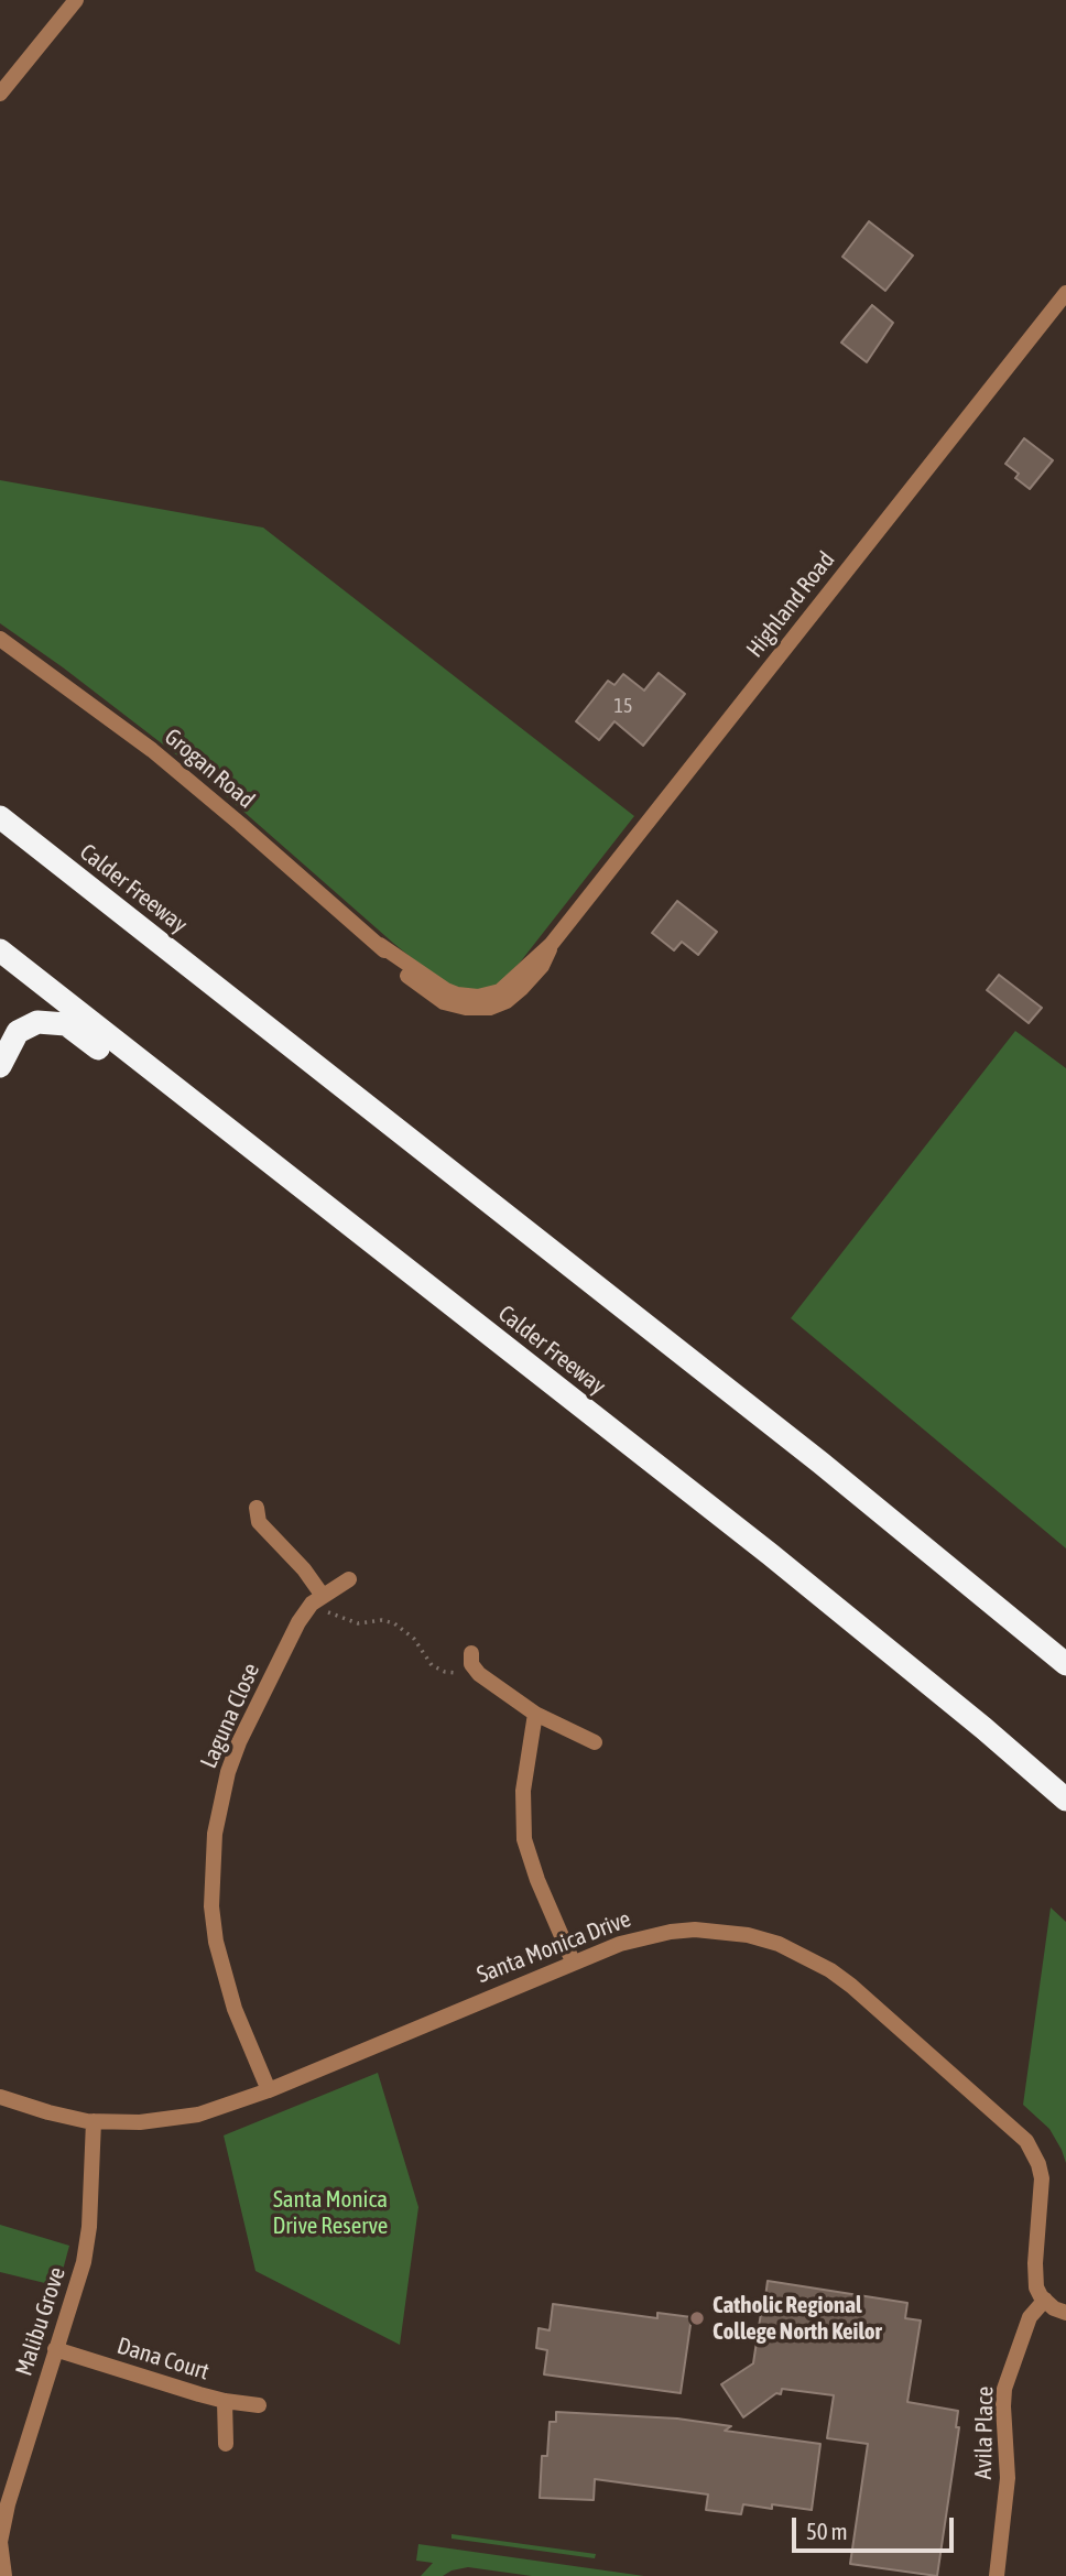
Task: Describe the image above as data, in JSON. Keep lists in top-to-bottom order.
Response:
{
  "streets": {
    "highway": ["Calder Freeway"],
    "street": [
      "Highland Road",
      "Grogan Road",
      "Laguna Close",
      "Santa Monica Drive",
      "Malibu Grove",
      "Dana Court",
      "Avila Place"
    ]
  },
  "crossings": [
    ["Highland Road", "Grogan Road"],
    ["Laguna Close", "Santa Monica Drive"],
    ["Santa Monica Drive", "Malibu Grove"],
    ["Santa Monica Drive", "Avila Place"],
    ["Malibu Grove", "Dana Court"]
  ],
  "parks": ["Santa Monica Drive Reserve"],
  "places": ["Catholic Regional College North Keilor"],
  "house_numbers": ["15"],
  "scale_bar": "50 m"
}
